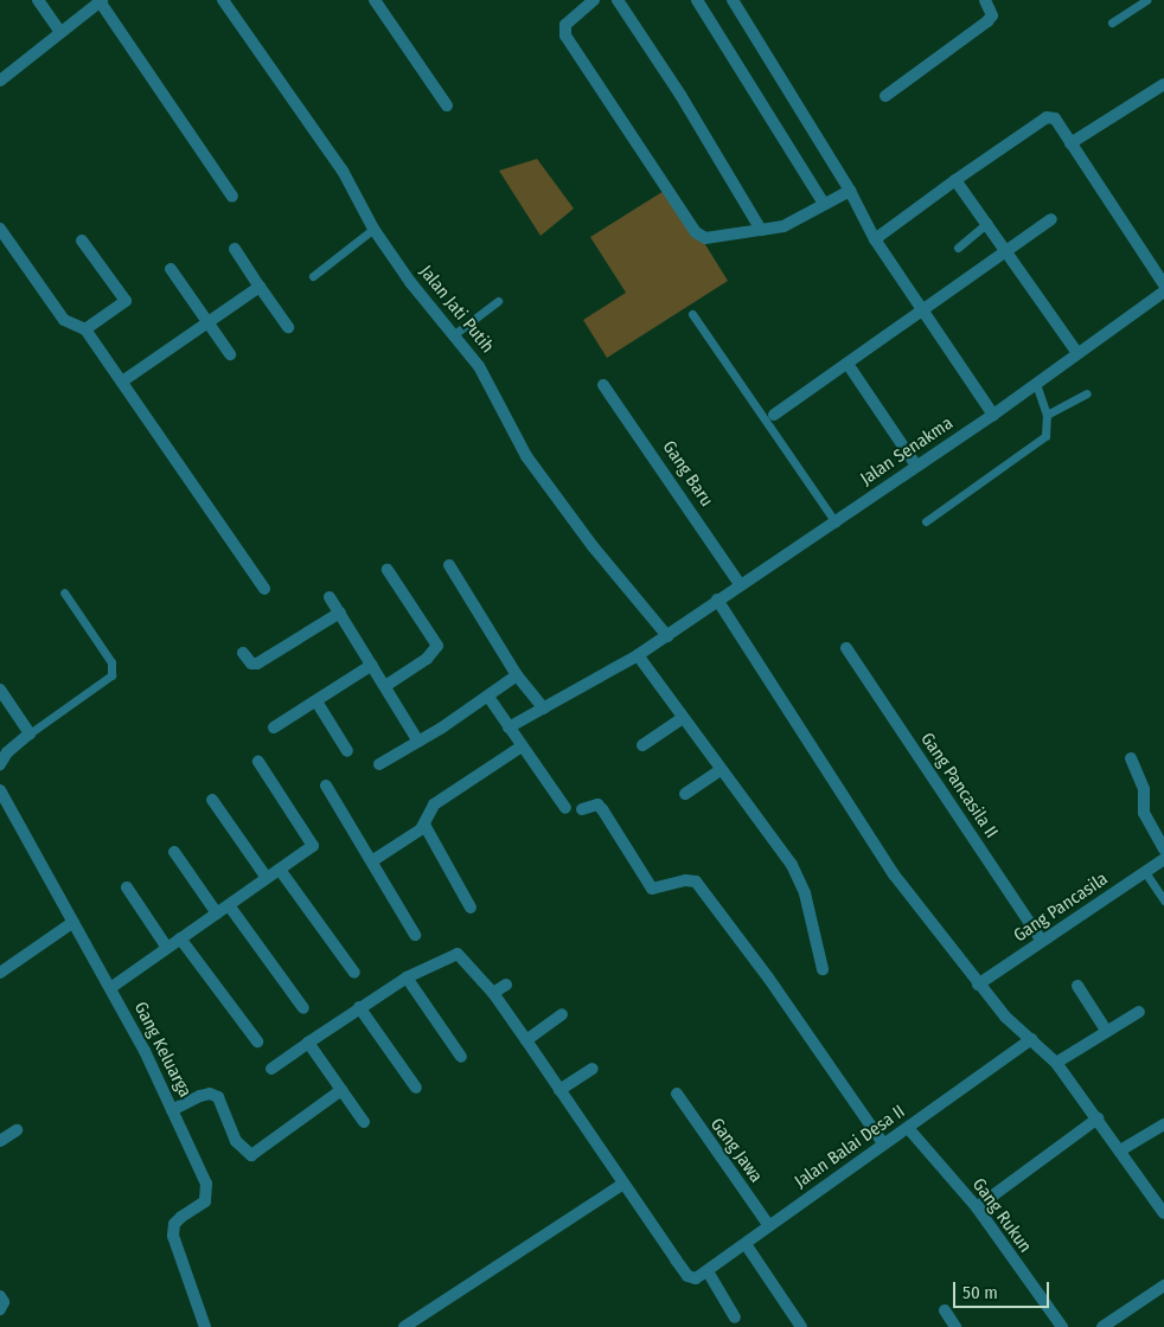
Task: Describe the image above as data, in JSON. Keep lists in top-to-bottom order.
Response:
{
  "streets": {
    "street": [
      "Jalan Jati Putih",
      "Jalan Senakma",
      "Gang Baru",
      "Gang Pancasila II",
      "Gang Pancasila",
      "Gang Keluarga",
      "Jalan Balai Desa II",
      "Gang Jawa",
      "Gang Rukun"
    ]
  },
  "crossings": [
    ["Jalan Jati Putih", "Jalan Senakma"],
    ["Jalan Senakma", "Gang Baru"],
    ["Gang Pancasila II", "Gang Pancasila"],
    ["Jalan Balai Desa II", "Gang Jawa"],
    ["Jalan Balai Desa II", "Gang Rukun"]
  ],
  "scale_bar": "50 m"
}
